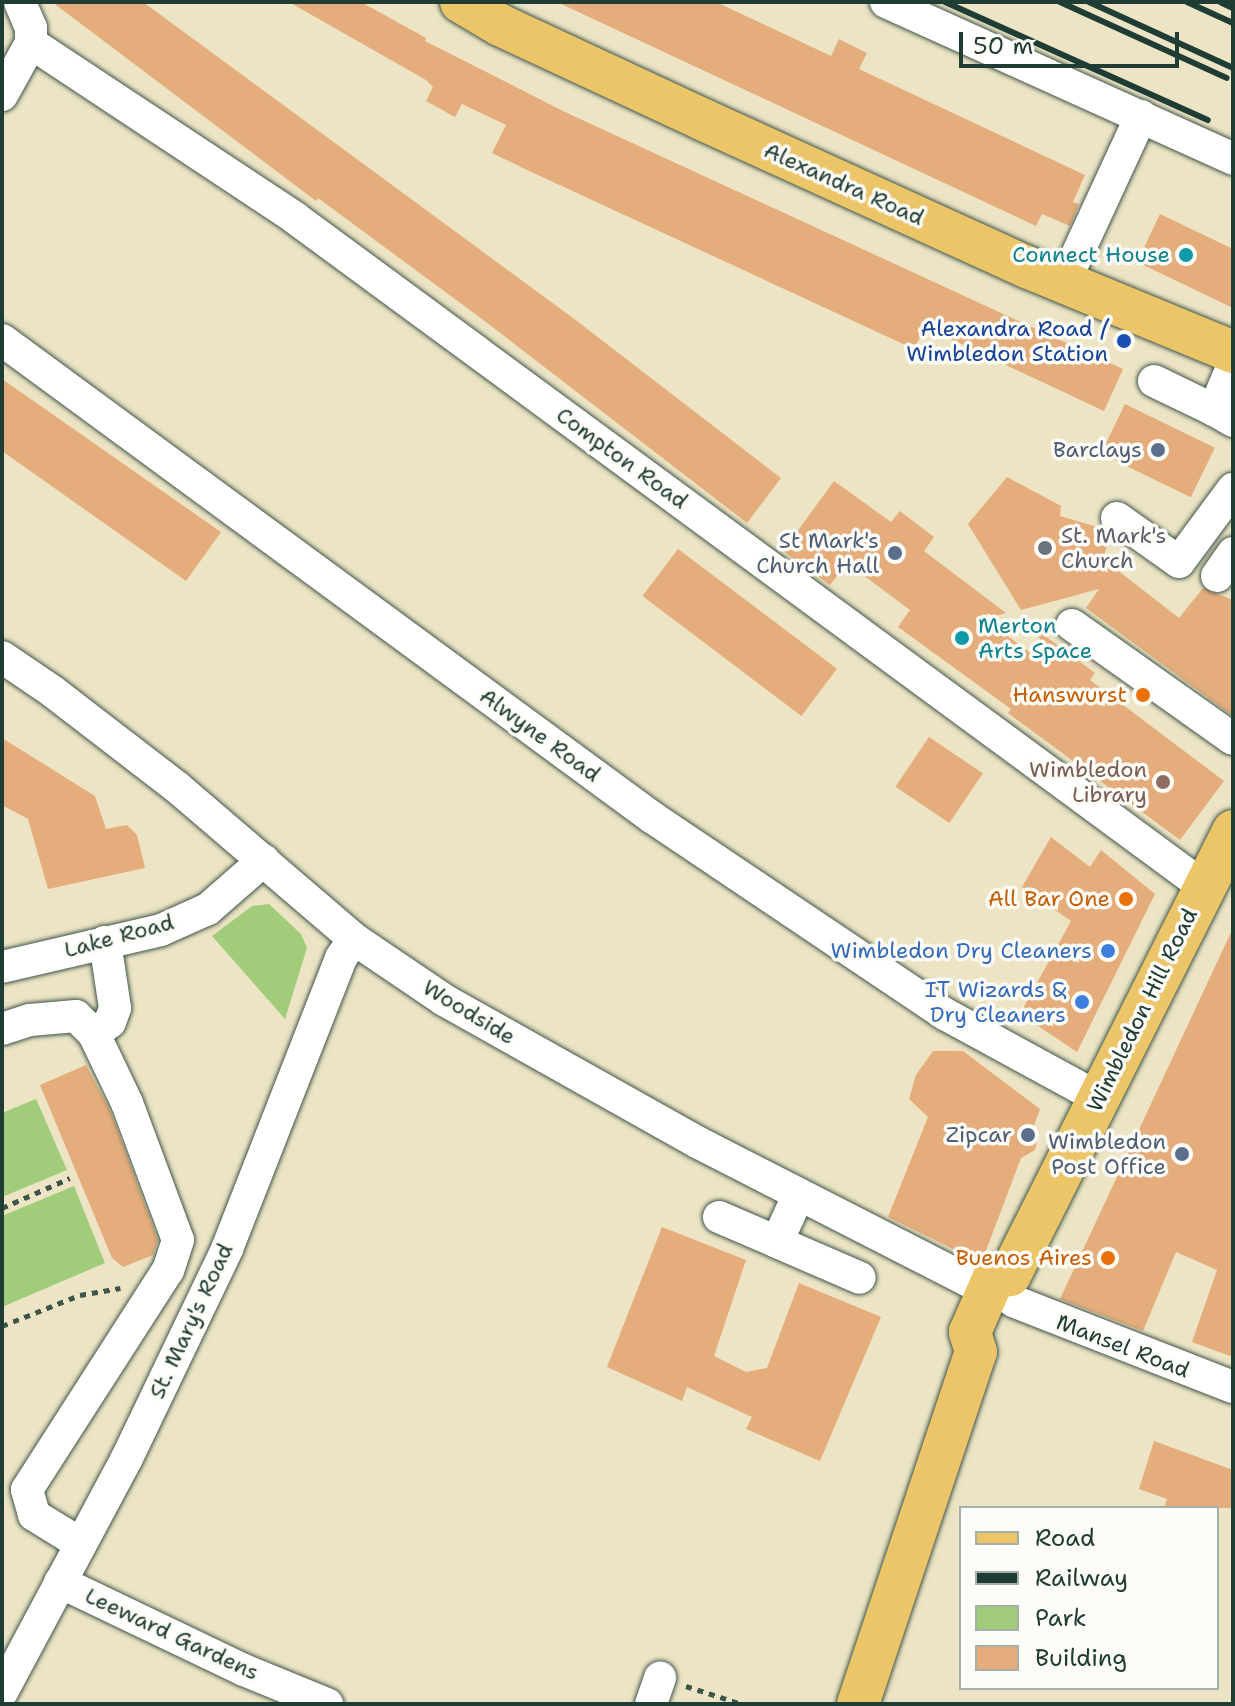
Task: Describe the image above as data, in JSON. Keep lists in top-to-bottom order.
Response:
{
  "streets": {
    "main road": ["Alexandra Road", "Wimbledon Hill Road"],
    "street": [
      "Compton Road",
      "Alwyne Road",
      "Lake Road",
      "Woodside",
      "St. Mary's Road",
      "Mansel Road",
      "Leeward Gardens"
    ]
  },
  "crossings": [
    ["Compton Road", "Wimbledon Hill Road"],
    ["Alwyne Road", "Wimbledon Hill Road"],
    ["Lake Road", "Woodside"],
    ["Wimbledon Hill Road", "Woodside"],
    ["Wimbledon Hill Road", "Mansel Road"],
    ["Woodside", "St. Mary's Road"],
    ["Woodside", "Mansel Road"],
    ["St. Mary's Road", "Leeward Gardens"]
  ],
  "places": [
    "Connect House",
    "Alexandra Road / Wimbledon Station",
    "Barclays",
    "St. Mark's Church",
    "St Mark's Church Hall",
    "Merton Arts Space",
    "Hanswurst",
    "Wimbledon Library",
    "All Bar One",
    "Wimbledon Dry Cleaners",
    "IT Wizards & Dry Cleaners",
    "Zipcar",
    "Wimbledon Post Office",
    "Buenos Aires"
  ],
  "legend": [
    "Road",
    "Railway",
    "Park",
    "Building"
  ],
  "scale_bar": "50 m"
}
